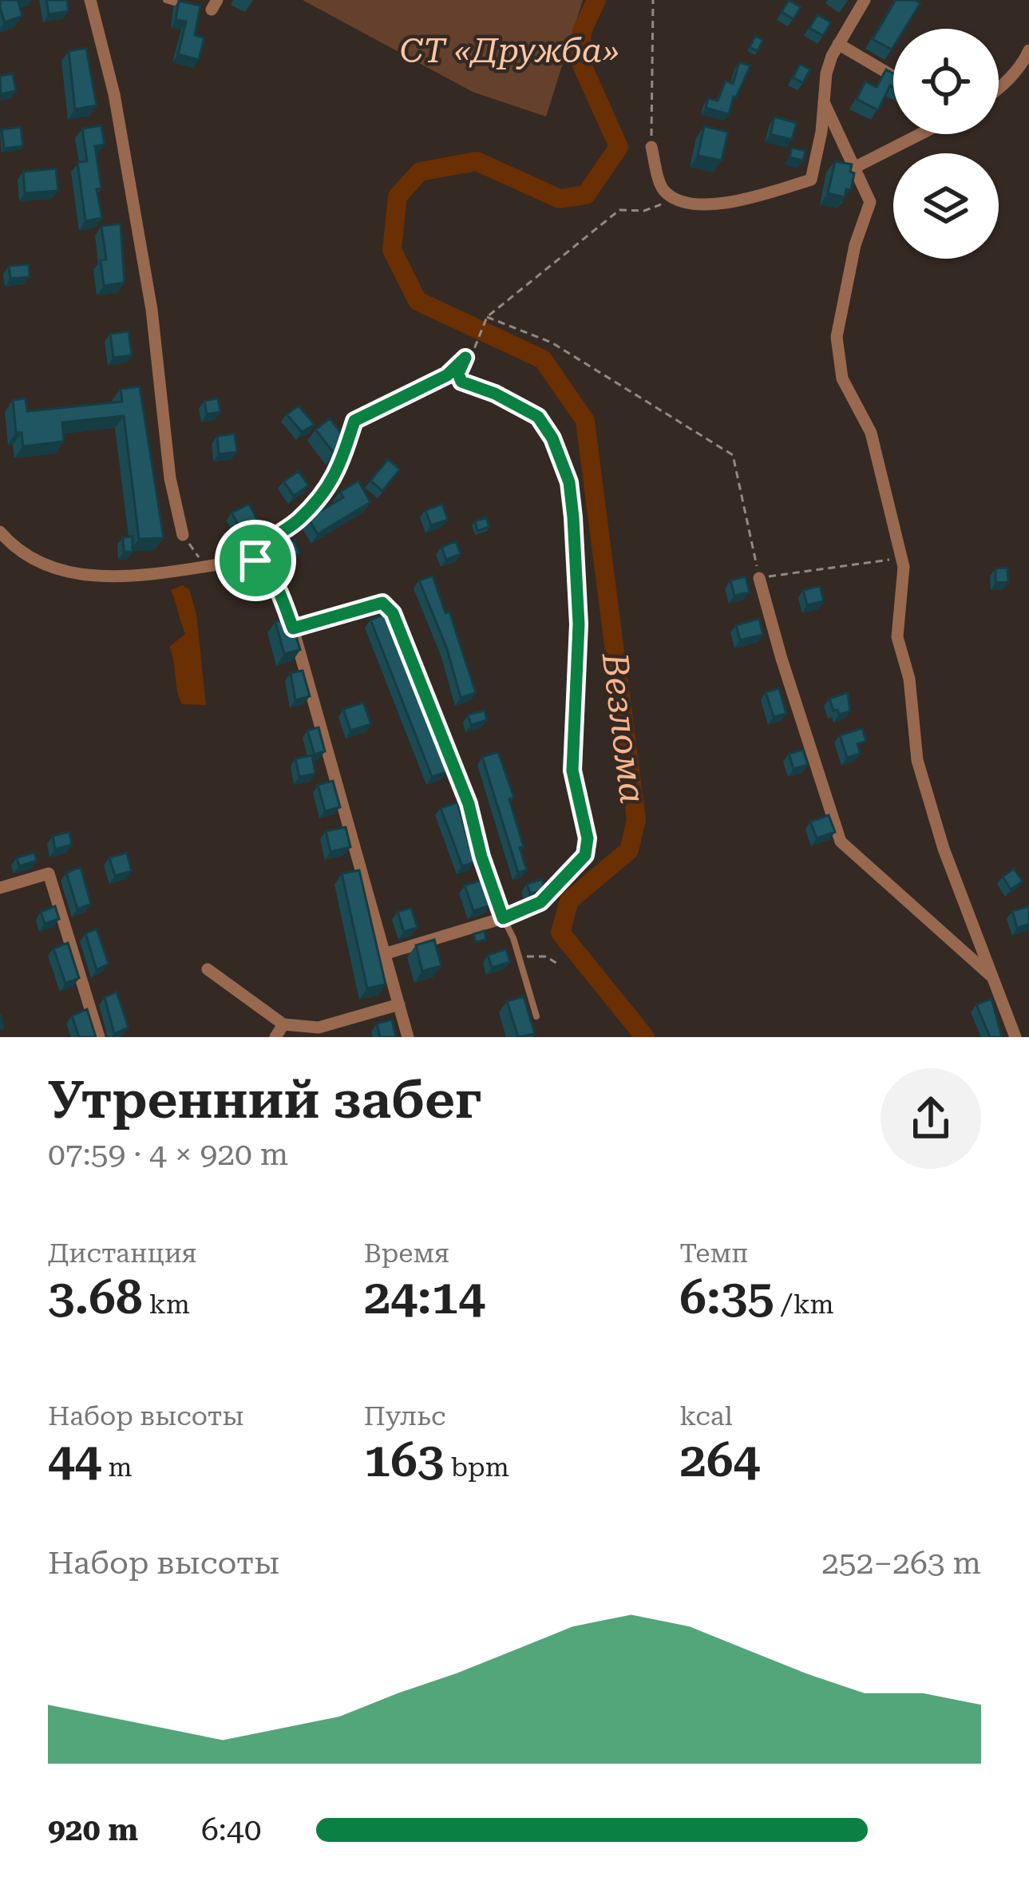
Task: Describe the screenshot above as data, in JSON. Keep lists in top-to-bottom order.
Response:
{
  "water": ["Везлома"],
  "parks": ["СТ «Дружба»"],
  "page": {
    "heading": ["Утренний забег", "07:59 · 4 × 920 m"],
    "stats": [
      ["Дистанция", "3.68 km"],
      ["Время", "24:14"],
      ["Темп", "6:35 /km"],
      ["Набор высоты", "44 m"],
      ["Пульс", "163 bpm"],
      ["kcal", "264"]
    ],
    "chart": ["Набор высоты", "252–263 m"],
    "list": [
      {
        "name": "920 m",
        "note": "6:40"
      }
    ]
  }
}
